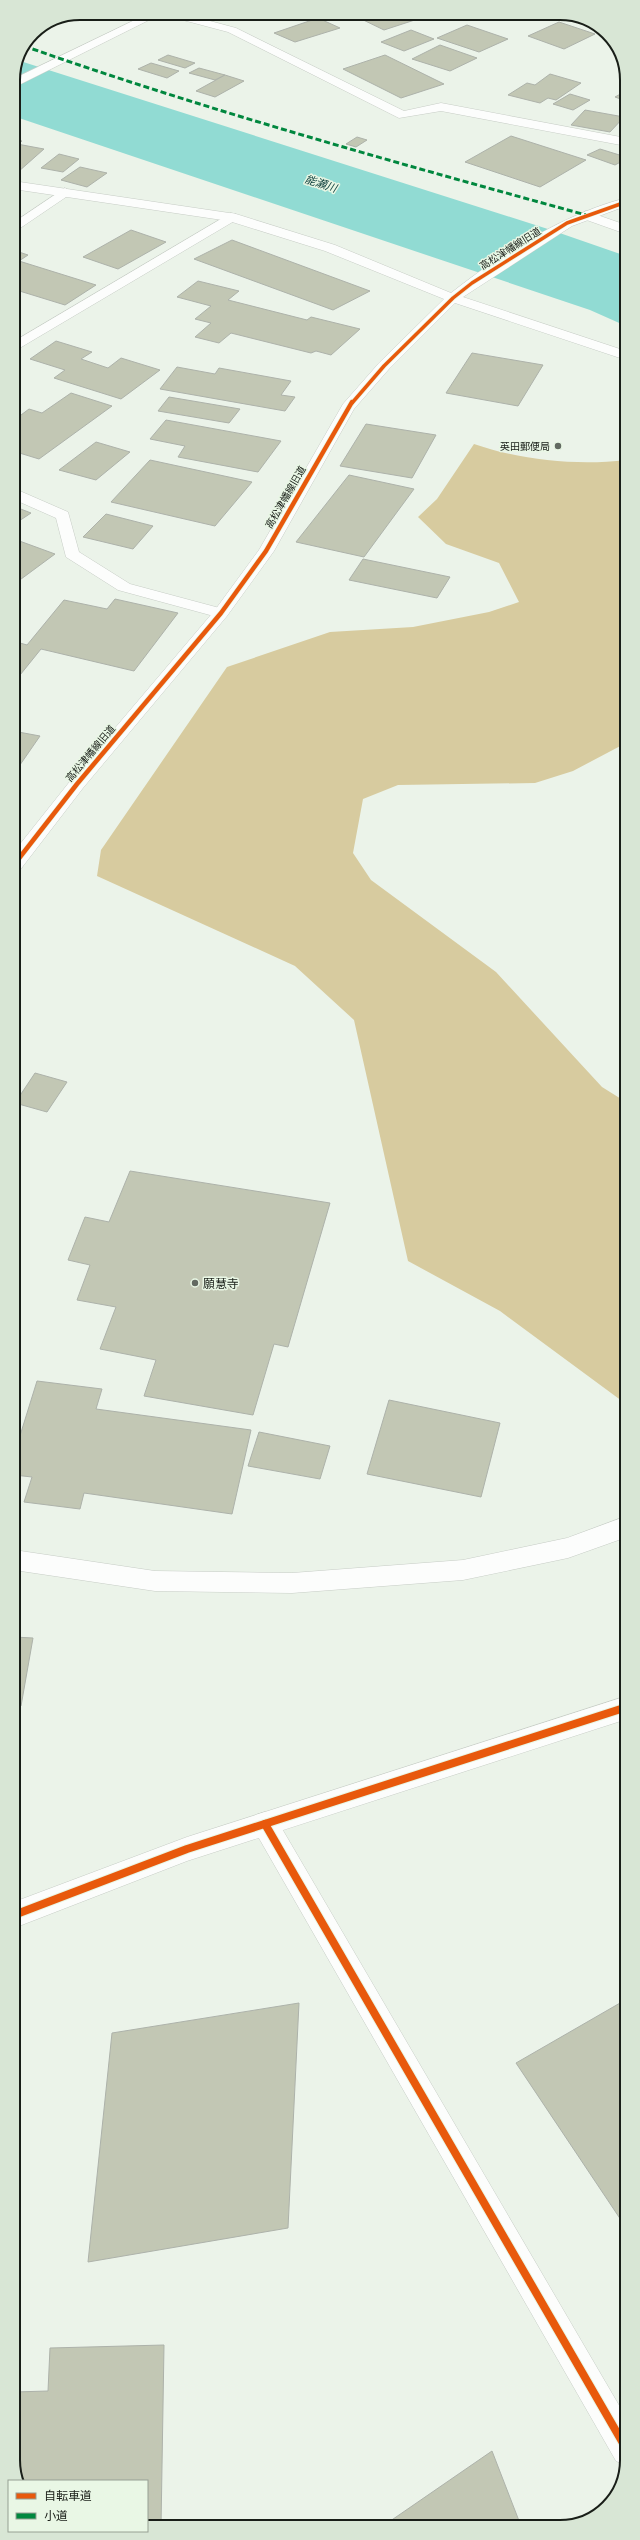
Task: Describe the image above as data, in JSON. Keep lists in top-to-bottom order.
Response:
{
  "streets": {
    "street": ["高松津幡線旧道"]
  },
  "water": ["能瀬川"],
  "places": ["英田郵便局", "願慧寺"],
  "legend": ["自転車道", "小道"]
}
